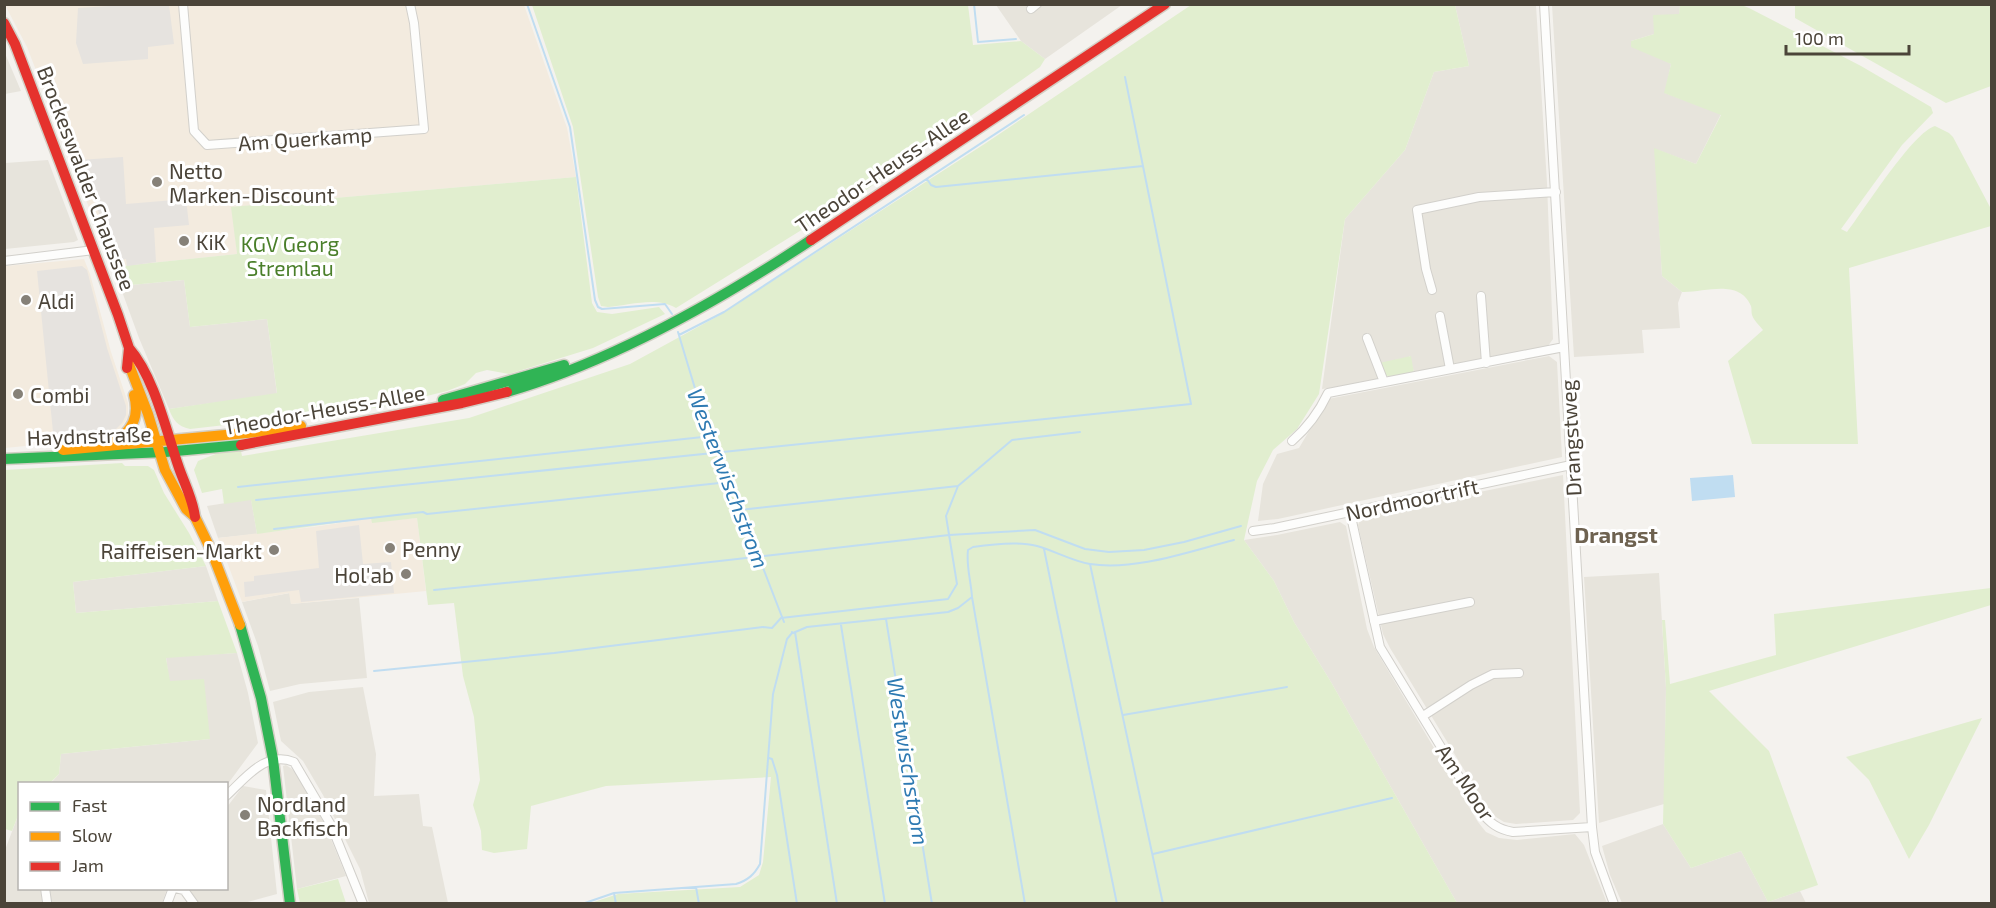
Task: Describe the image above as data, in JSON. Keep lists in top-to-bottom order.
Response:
{
  "streets": {
    "street": [
      "Am Querkamp",
      "Theodor-Heuss-Allee",
      "Brockeswalder Chaussee",
      "Haydnstraße",
      "Drangstweg",
      "Nordmoortrift",
      "Am Moor"
    ]
  },
  "crossings": [
    ["Theodor-Heuss-Allee", "Brockeswalder Chaussee"],
    ["Theodor-Heuss-Allee", "Haydnstraße"],
    ["Brockeswalder Chaussee", "Haydnstraße"],
    ["Drangstweg", "Nordmoortrift"],
    ["Drangstweg", "Am Moor"],
    ["Nordmoortrift", "Am Moor"]
  ],
  "districts": ["Drangst"],
  "water": ["Westerwischstrom", "Westwischstrom"],
  "parks": ["KGV Georg Stremlau"],
  "places": [
    "Netto Marken-Discount",
    "KiK",
    "Aldi",
    "Combi",
    "Penny",
    "Raiffeisen-Markt",
    "Hol'ab",
    "Nordland Backfisch"
  ],
  "legend": ["Fast", "Slow", "Jam"],
  "scale_bar": "100 m"
}
